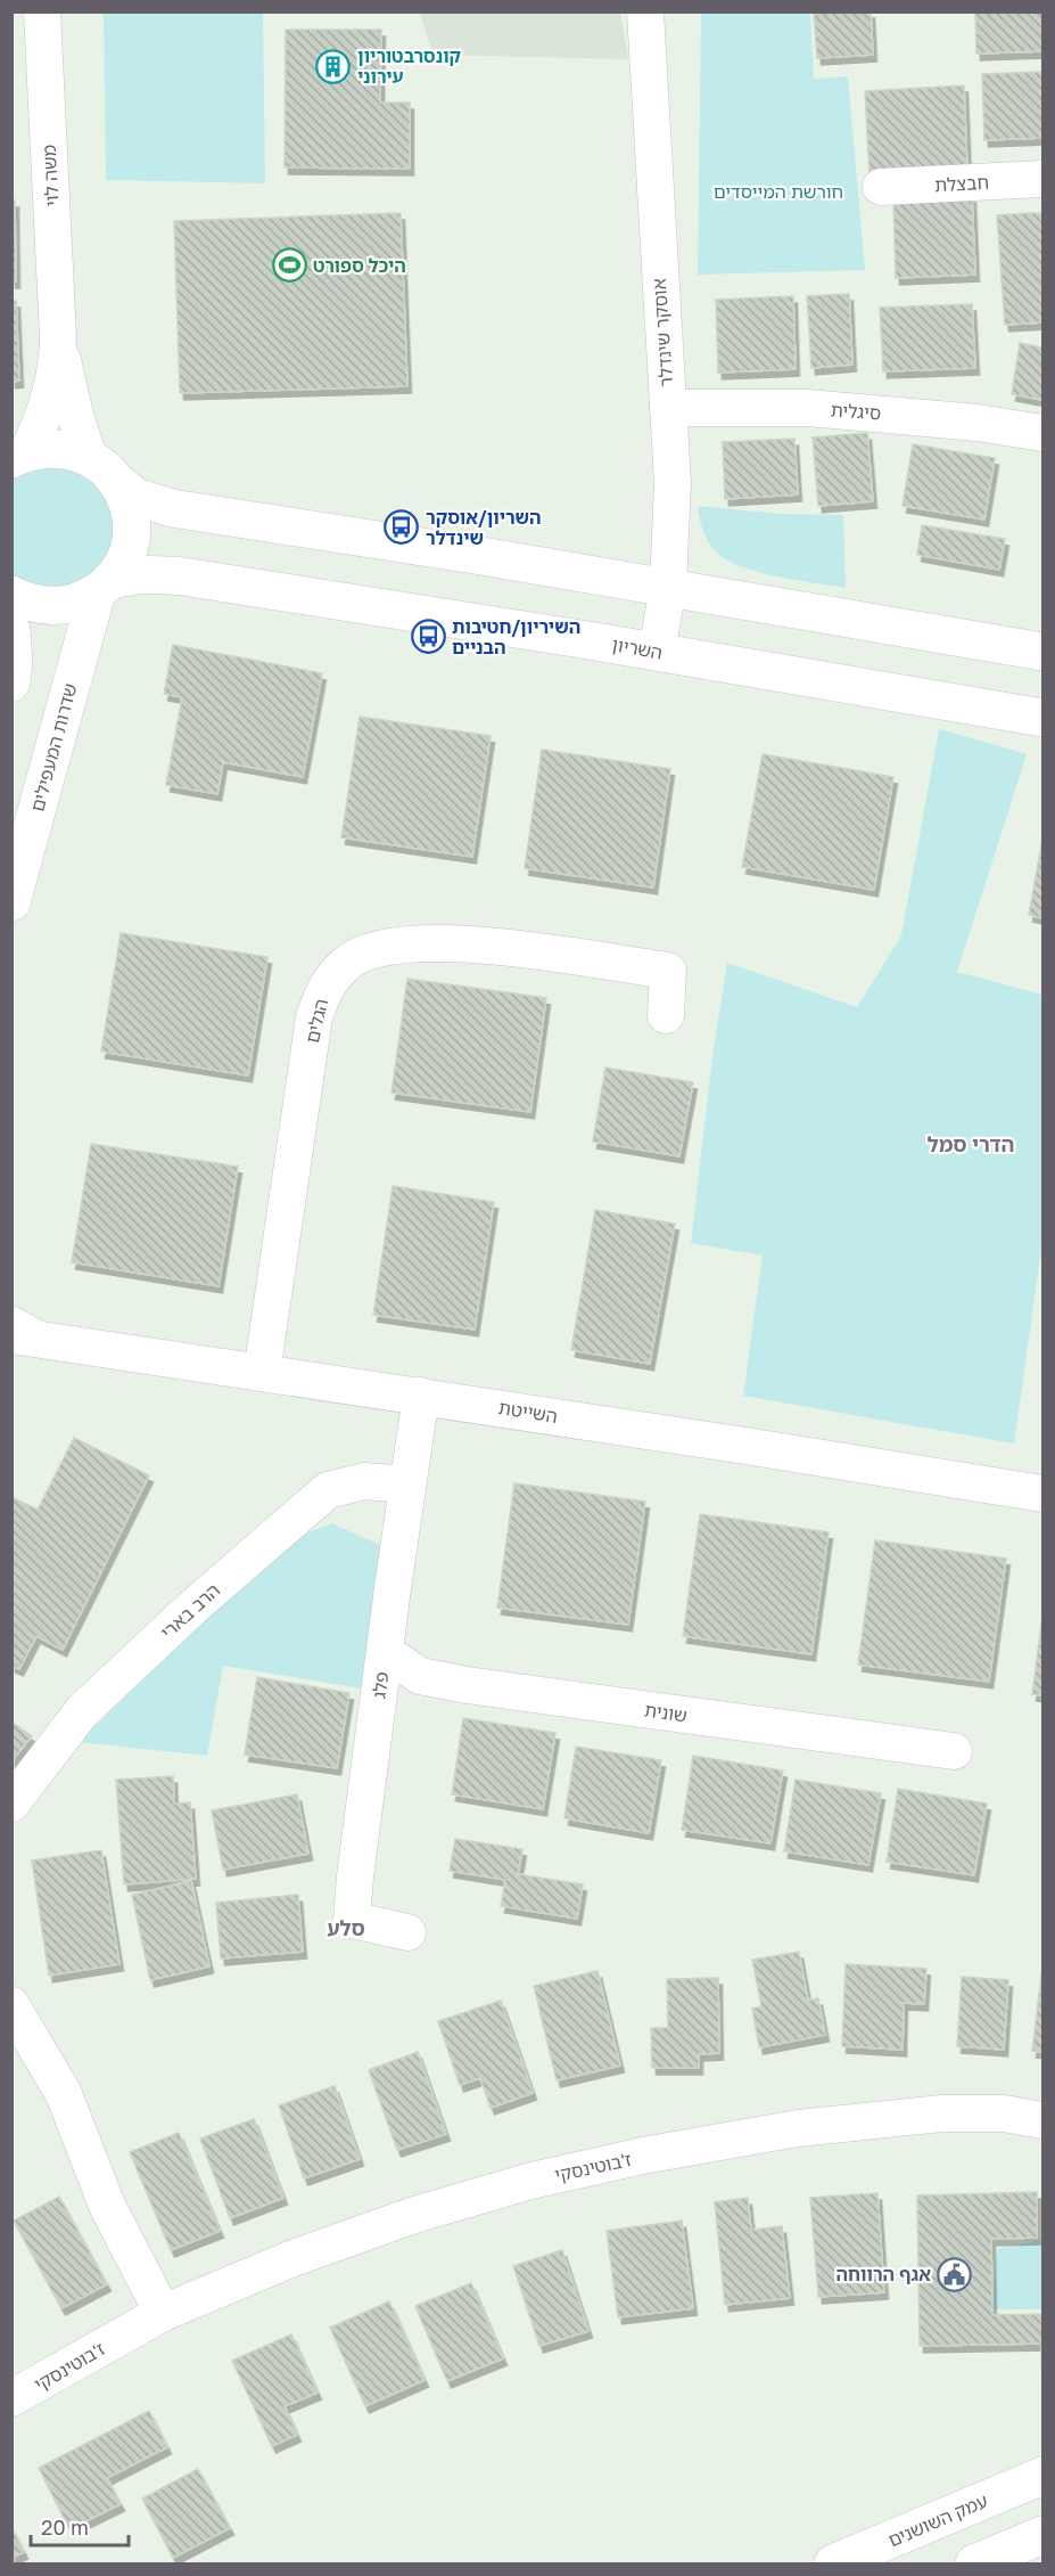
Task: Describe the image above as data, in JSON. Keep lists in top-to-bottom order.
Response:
{
  "streets": {
    "street": [
      "משה לוי",
      "חבצלת",
      "אוסקר שינדלר",
      "סיגלית",
      "השריון",
      "שדרות המעפילים",
      "הגלים",
      "השייטת",
      "הרב בארי",
      "פלג",
      "שונית",
      "ז'בוטינסקי",
      "עמק השושנים"
    ]
  },
  "crossings": [
    ["אוסקר שינדלר", "סיגלית"],
    ["אוסקר שינדלר", "השריון"],
    ["השריון", "שדרות המעפילים"],
    ["הגלים", "השייטת"],
    ["השייטת", "פלג"],
    ["הרב בארי", "פלג"],
    ["פלג", "שונית"]
  ],
  "districts": ["הדרי סמל", "סלע"],
  "parks": ["חורשת המייסדים"],
  "places": {
    "building": ["קונסרבטוריון עירוני"],
    "sports": ["היכל ספורט"],
    "bus stop": ["השריון/אוסקר שינדלר", "השיריון/חטיבות הבניים"],
    "public building": ["אגף הרווחה"]
  },
  "scale_bar": "20 m"
}
